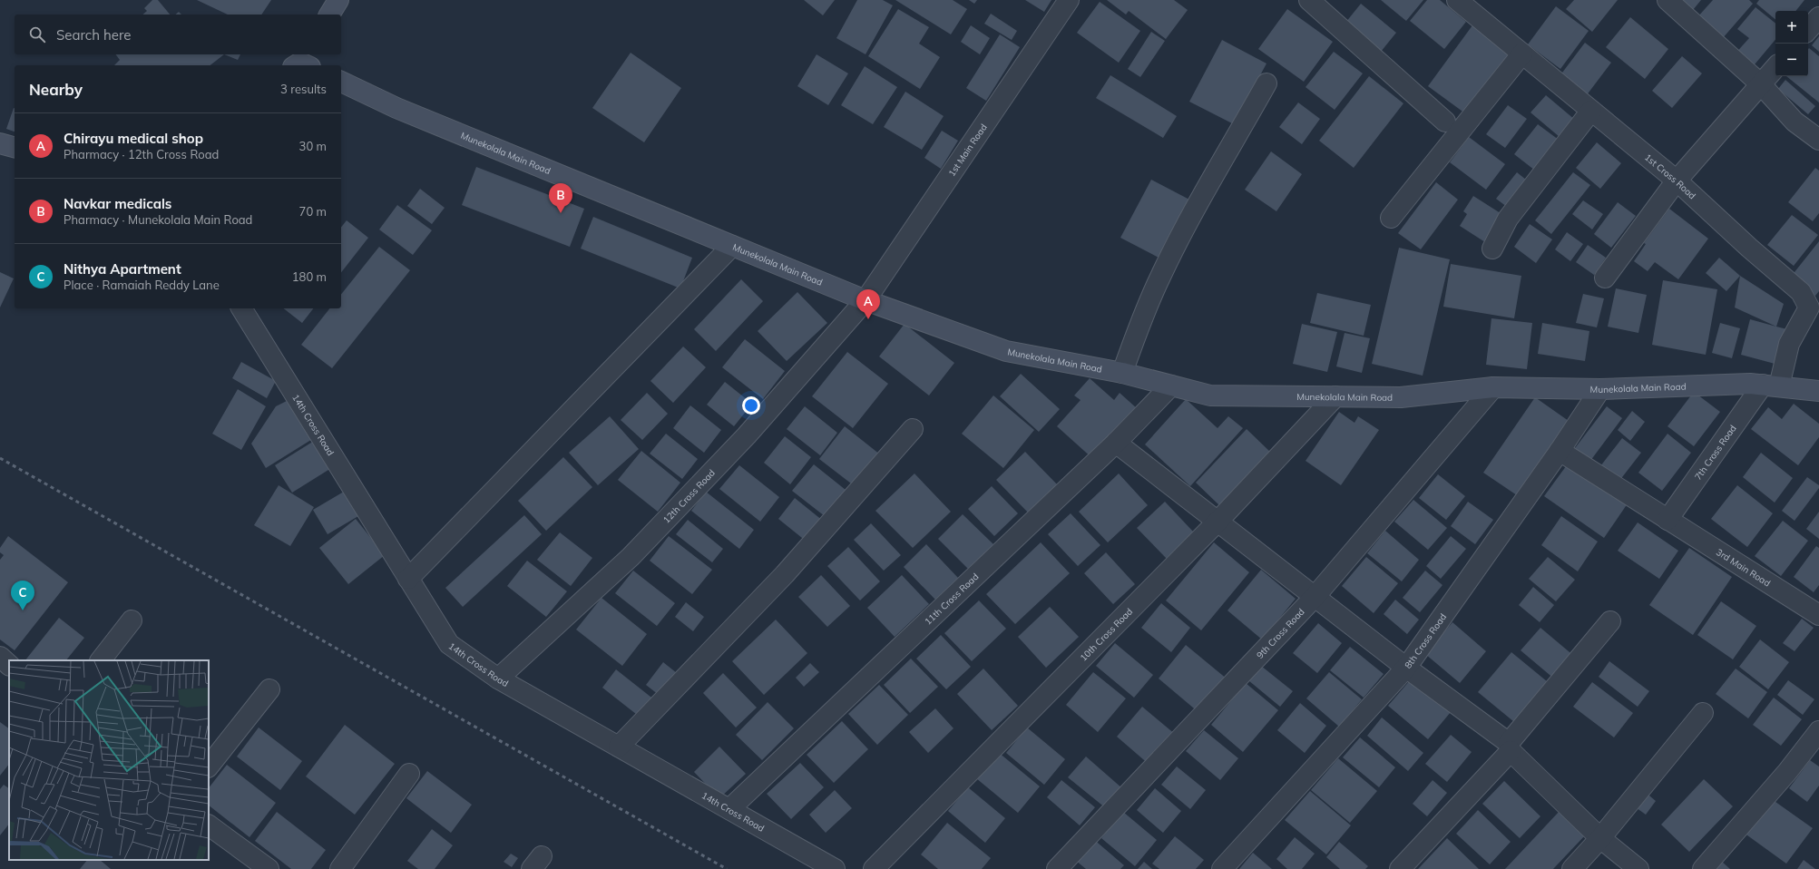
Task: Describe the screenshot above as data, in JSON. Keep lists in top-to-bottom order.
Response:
{
  "streets": {
    "street": [
      "1st Main Road",
      "Munekolala Main Road",
      "1st Cross Road",
      "14th Cross Road",
      "7th Cross Road",
      "12th Cross Road",
      "3rd Main Road",
      "11th Cross Road",
      "9th Cross Road",
      "10th Cross Road",
      "8th Cross Road"
    ]
  },
  "crossings": [
    ["1st Main Road", "Munekolala Main Road"],
    ["1st Main Road", "12th Cross Road"],
    ["Munekolala Main Road", "1st Cross Road"],
    ["Munekolala Main Road", "7th Cross Road"],
    ["Munekolala Main Road", "12th Cross Road"],
    ["Munekolala Main Road", "11th Cross Road"],
    ["Munekolala Main Road", "9th Cross Road"],
    ["Munekolala Main Road", "10th Cross Road"],
    ["Munekolala Main Road", "8th Cross Road"],
    ["1st Cross Road", "7th Cross Road"],
    ["14th Cross Road", "12th Cross Road"],
    ["14th Cross Road", "11th Cross Road"],
    ["7th Cross Road", "3rd Main Road"],
    ["3rd Main Road", "8th Cross Road"]
  ],
  "page": {
    "map_buttons": ["+", "−"],
    "search": "Search here",
    "heading": ["Nearby", "3 results"],
    "list": [
      {
        "mark": "A",
        "name": "Chirayu medical shop",
        "note": "Pharmacy · 12th Cross Road",
        "value": "30 m"
      },
      {
        "mark": "B",
        "name": "Navkar medicals",
        "note": "Pharmacy · Munekolala Main Road",
        "value": "70 m"
      },
      {
        "mark": "C",
        "name": "Nithya Apartment",
        "note": "Place · Ramaiah Reddy Lane",
        "value": "180 m"
      }
    ],
    "pins": ["B", "A", "C"]
  }
}
